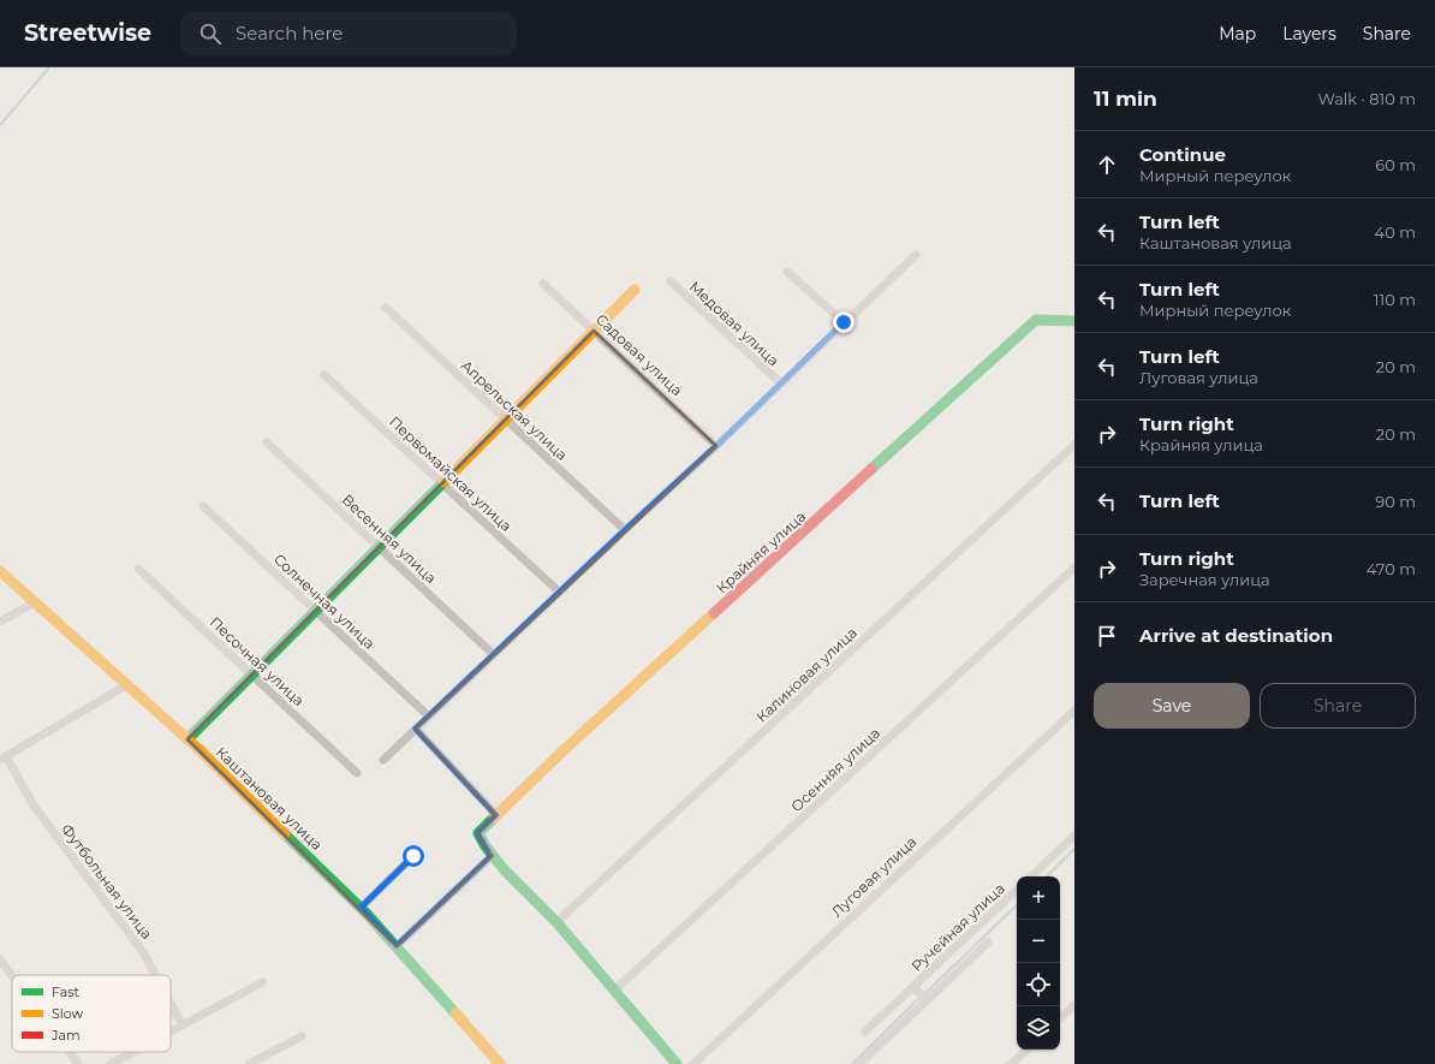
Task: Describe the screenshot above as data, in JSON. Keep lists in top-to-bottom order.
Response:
{
  "streets": {
    "street": [
      "Медовая улица",
      "Садовая улица",
      "Апрельская улица",
      "Первомайская улица",
      "Весенняя улица",
      "Крайняя улица",
      "Солнечная улица",
      "Песочная улица",
      "Калиновая улица",
      "Осенняя улица",
      "Каштановая улица",
      "Луговая улица",
      "Футбольная улица",
      "Ручейная улица"
    ]
  },
  "legend": ["Fast", "Slow", "Jam"],
  "page": {
    "header": "Streetwise",
    "search": "Search here",
    "nav": ["Map", "Layers", "Share"],
    "heading": ["11 min", "Walk · 810 m"],
    "list": [
      ["Continue", "Мирный переулок", "60 m"],
      ["Turn left", "Каштановая улица", "40 m"],
      ["Turn left", "Мирный переулок", "110 m"],
      ["Turn left", "Луговая улица", "20 m"],
      ["Turn right", "Крайняя улица", "20 m"],
      ["Turn left", "90 m"],
      ["Turn right", "Заречная улица", "470 m"],
      "Arrive at destination"
    ],
    "buttons": ["Save", "Share"],
    "map_buttons": ["+", "−"]
  }
}
